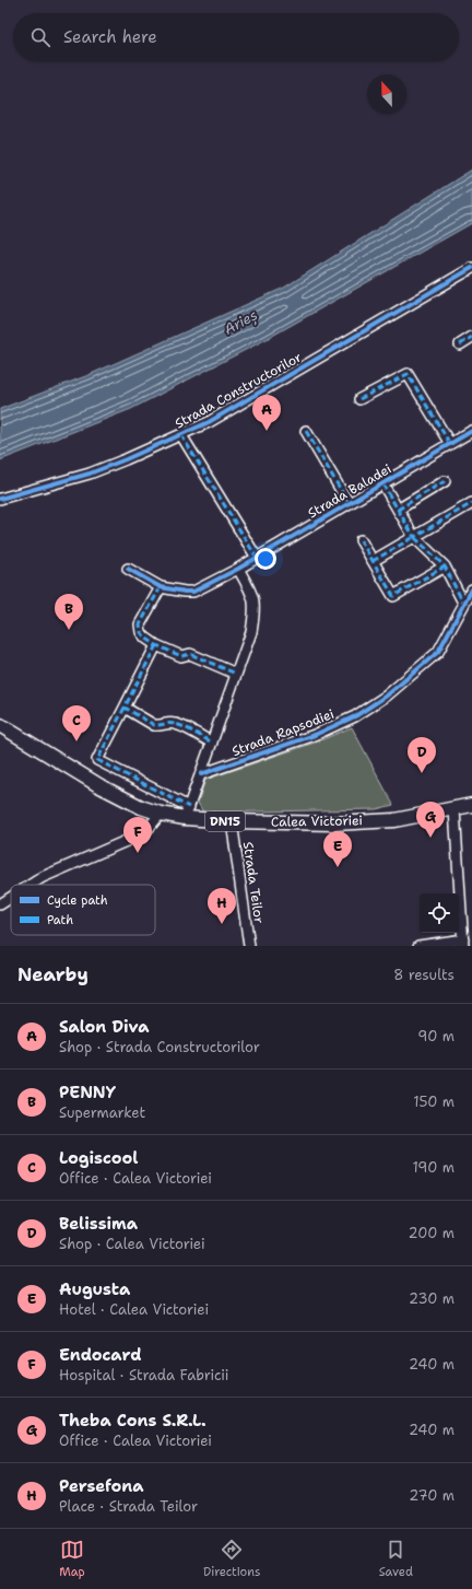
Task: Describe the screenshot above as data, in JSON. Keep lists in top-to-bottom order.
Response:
{
  "streets": {
    "main road": ["DN15", "Calea Victoriei"],
    "street": [
      "Strada Constructorilor",
      "Strada Baladei",
      "Strada Rapsodiei",
      "Strada Teilor"
    ]
  },
  "crossings": [
    ["Calea Victoriei", "Strada Teilor"]
  ],
  "water": ["Arieș"],
  "legend": ["Cycle path", "Path"],
  "north": "top",
  "page": {
    "search": "Search here",
    "pins": [
      "A",
      "B",
      "C",
      "D",
      "G",
      "F",
      "E",
      "H"
    ],
    "heading": ["Nearby", "8 results"],
    "list": [
      {
        "mark": "A",
        "name": "Salon Diva",
        "note": "Shop · Strada Constructorilor",
        "value": "90 m"
      },
      {
        "mark": "B",
        "name": "PENNY",
        "note": "Supermarket",
        "value": "150 m"
      },
      {
        "mark": "C",
        "name": "Logiscool",
        "note": "Office · Calea Victoriei",
        "value": "190 m"
      },
      {
        "mark": "D",
        "name": "Belissima",
        "note": "Shop · Calea Victoriei",
        "value": "200 m"
      },
      {
        "mark": "E",
        "name": "Augusta",
        "note": "Hotel · Calea Victoriei",
        "value": "230 m"
      },
      {
        "mark": "F",
        "name": "Endocard",
        "note": "Hospital · Strada Fabricii",
        "value": "240 m"
      },
      {
        "mark": "G",
        "name": "Theba Cons S.R.L.",
        "note": "Office · Calea Victoriei",
        "value": "240 m"
      },
      {
        "mark": "H",
        "name": "Persefona",
        "note": "Place · Strada Teilor",
        "value": "270 m"
      }
    ],
    "nav": ["Map", "Directions", "Saved"]
  }
}
